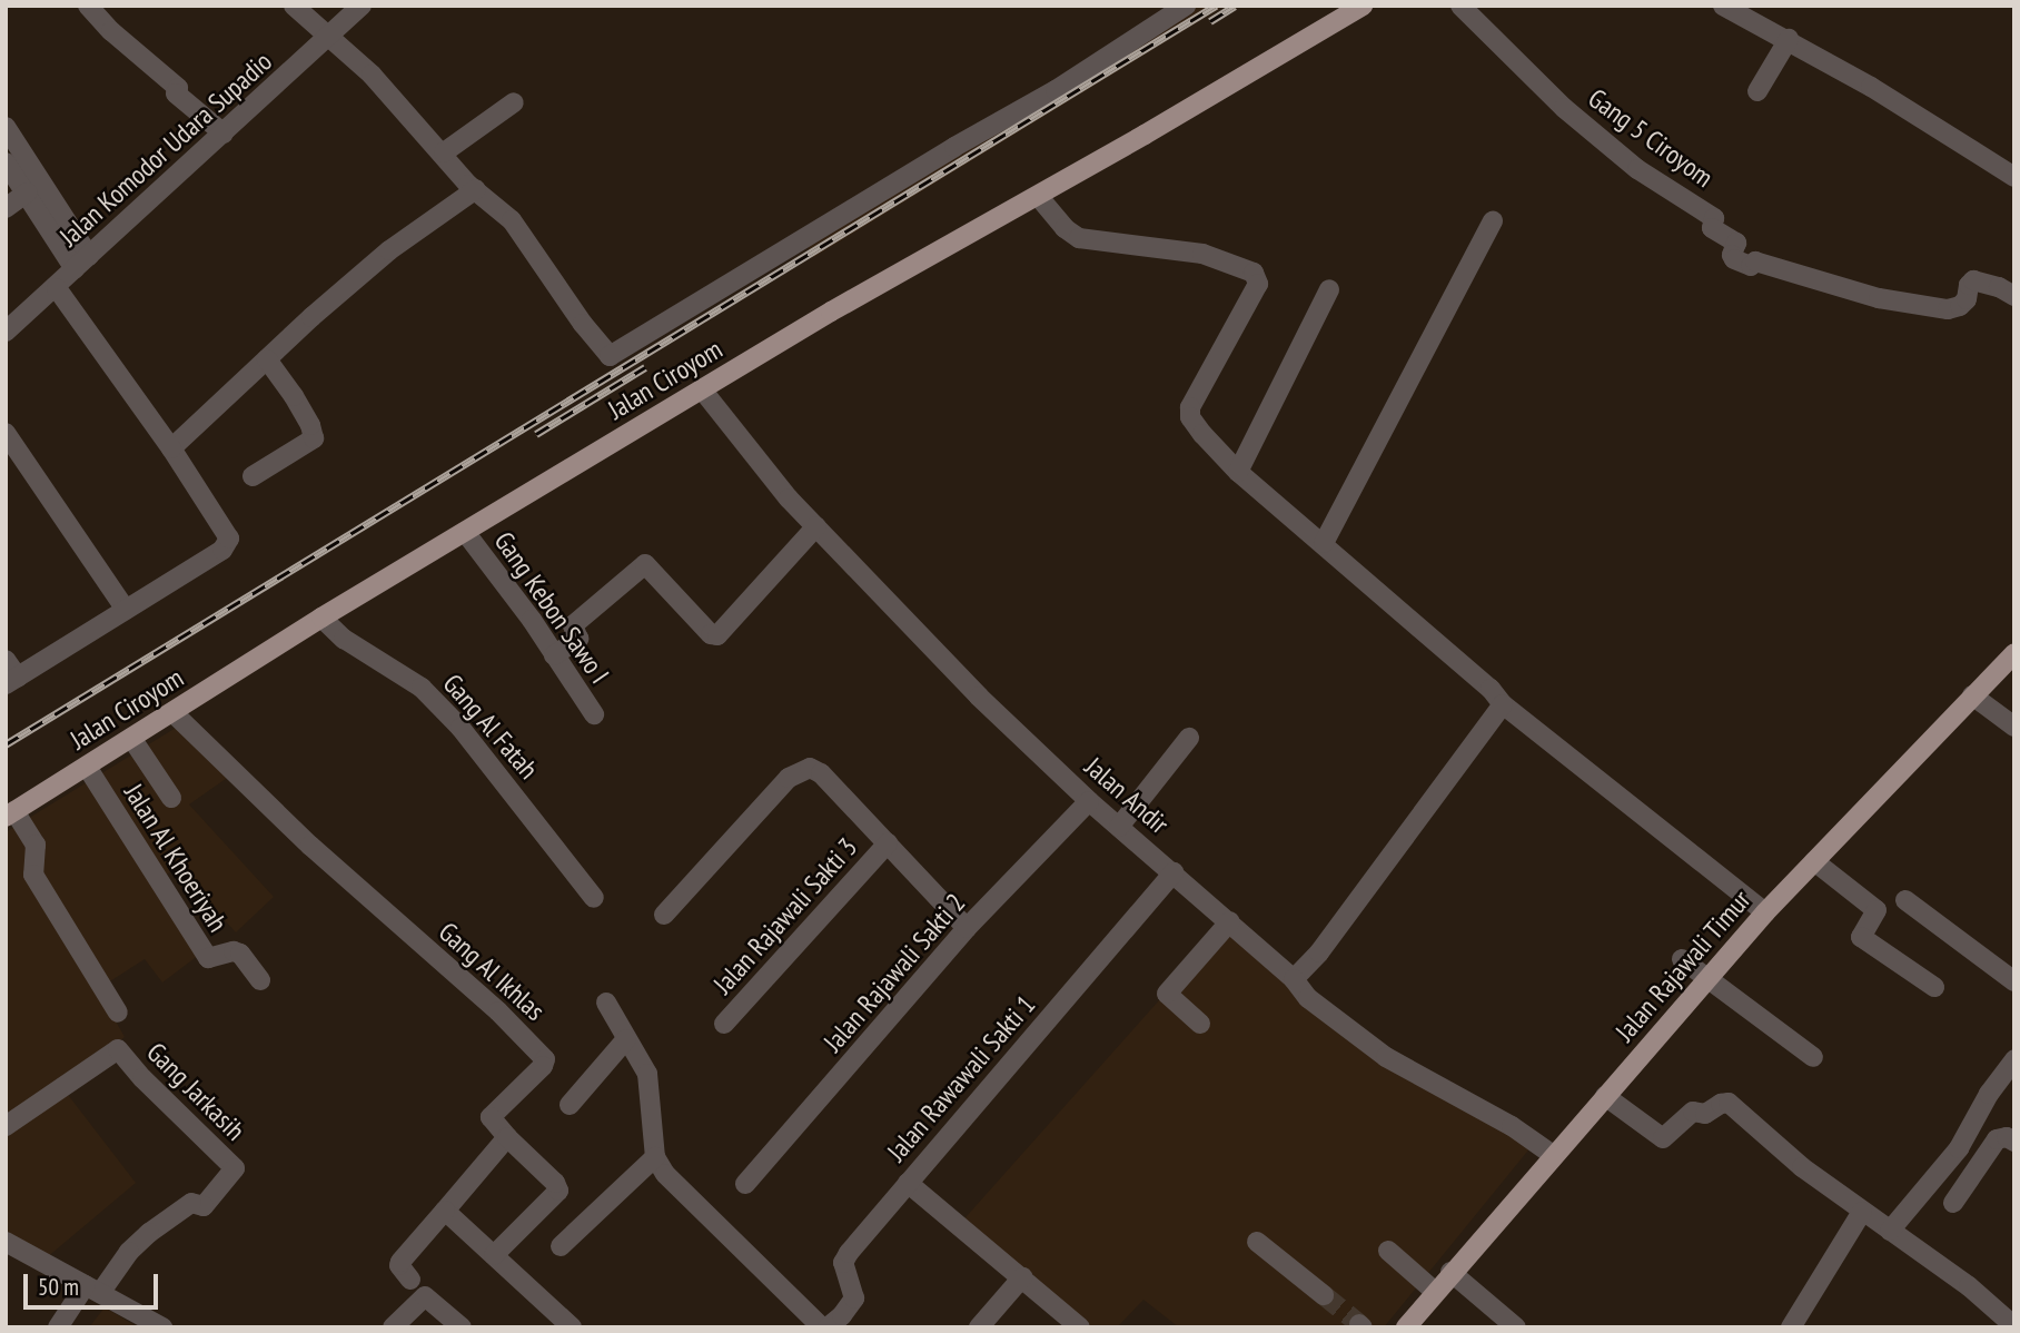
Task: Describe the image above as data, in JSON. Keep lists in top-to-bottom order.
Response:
{
  "streets": {
    "main road": ["Jalan Ciroyom", "Jalan Rajawali Timur"],
    "street": [
      "Gang 5 Ciroyom",
      "Jalan Komodor Udara Supadio",
      "Gang Kebon Sawo I",
      "Gang Al Fatah",
      "Jalan Andir",
      "Jalan Al Khoeriyah",
      "Jalan Rajawali Sakti 3",
      "Gang Al Ikhlas",
      "Jalan Rajawali Sakti 2",
      "Jalan Rawawali Sakti 1",
      "Gang Jarkasih"
    ]
  },
  "crossings": [
    ["Jalan Ciroyom", "Gang Kebon Sawo I"],
    ["Jalan Ciroyom", "Gang Al Fatah"],
    ["Jalan Ciroyom", "Jalan Andir"],
    ["Jalan Ciroyom", "Jalan Al Khoeriyah"],
    ["Jalan Ciroyom", "Gang Al Ikhlas"],
    ["Jalan Andir", "Jalan Rajawali Timur"],
    ["Jalan Andir", "Jalan Rajawali Sakti 2"],
    ["Jalan Andir", "Jalan Rawawali Sakti 1"]
  ],
  "scale_bar": "50 m"
}
